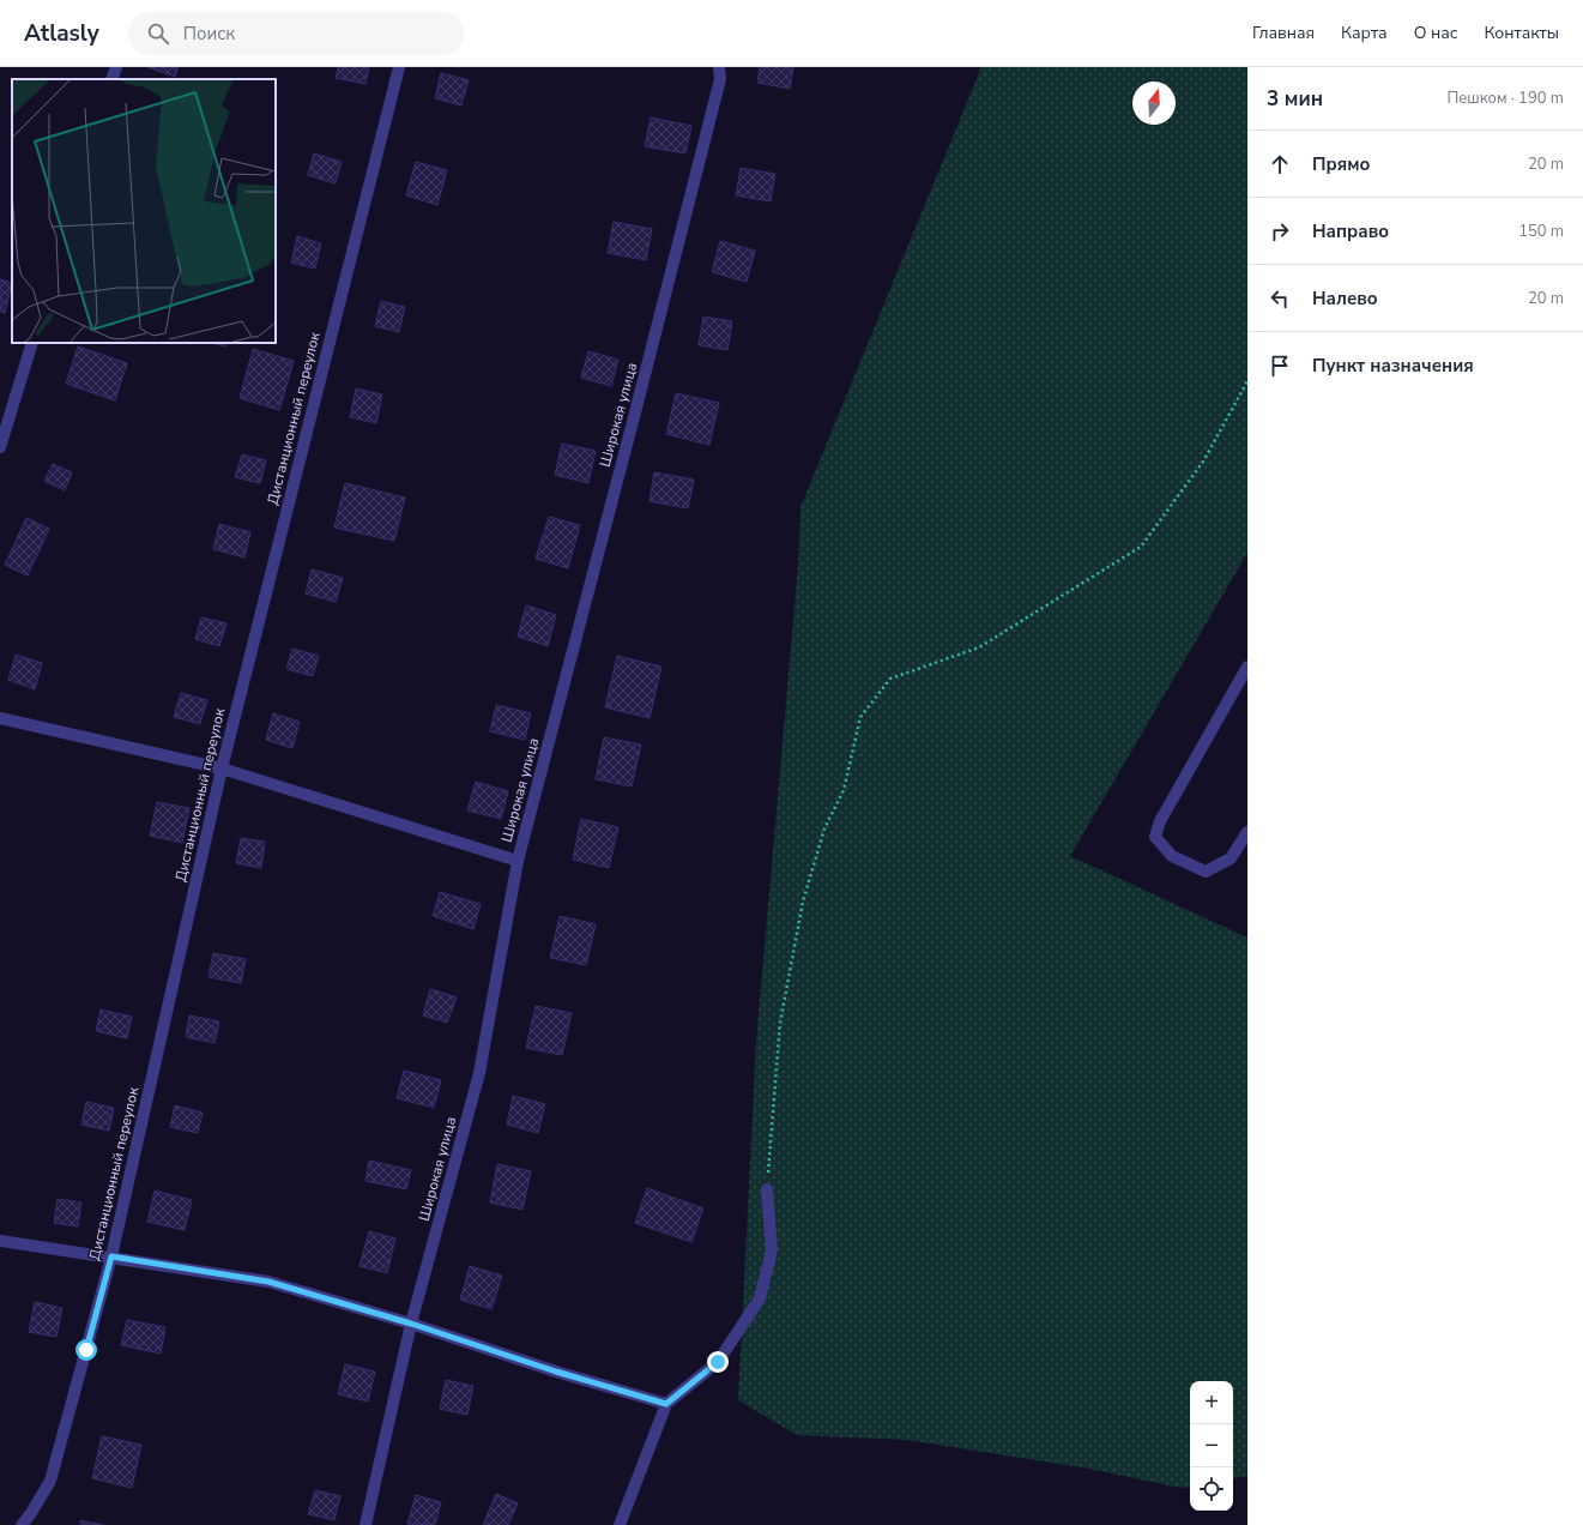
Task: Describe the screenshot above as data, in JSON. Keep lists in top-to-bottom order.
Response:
{
  "streets": {
    "street": ["Широкая улица", "Дистанционный переулок"]
  },
  "north": "top",
  "page": {
    "header": "Atlasly",
    "search": "Поиск",
    "nav": [
      "Главная",
      "Карта",
      "О нас",
      "Контакты"
    ],
    "heading": ["3 мин", "Пешком · 190 m"],
    "list": [
      ["Прямо", "20 m"],
      ["Направо", "150 m"],
      ["Налево", "20 m"],
      "Пункт назначения"
    ],
    "map_buttons": ["+", "−"]
  }
}
